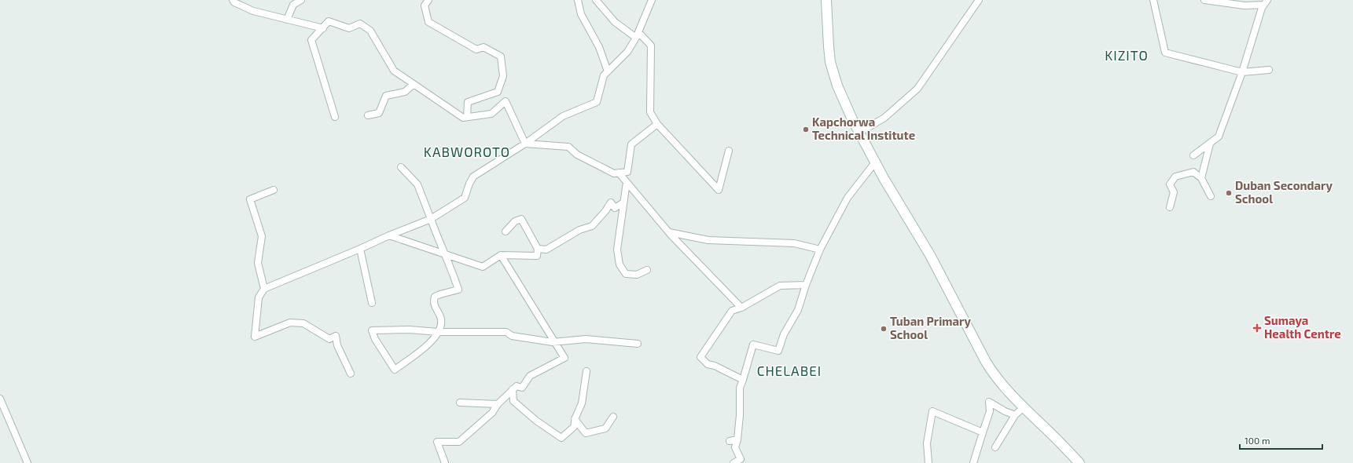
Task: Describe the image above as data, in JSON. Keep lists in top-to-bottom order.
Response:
{
  "districts": ["KIZITO", "KABWOROTO", "CHELABEI"],
  "places": {
    "other": ["Kapchorwa Technical Institute", "Duban Secondary School", "Tuban Primary School"],
    "health": ["Sumaya Health Centre"]
  },
  "scale_bar": "100 m"
}
